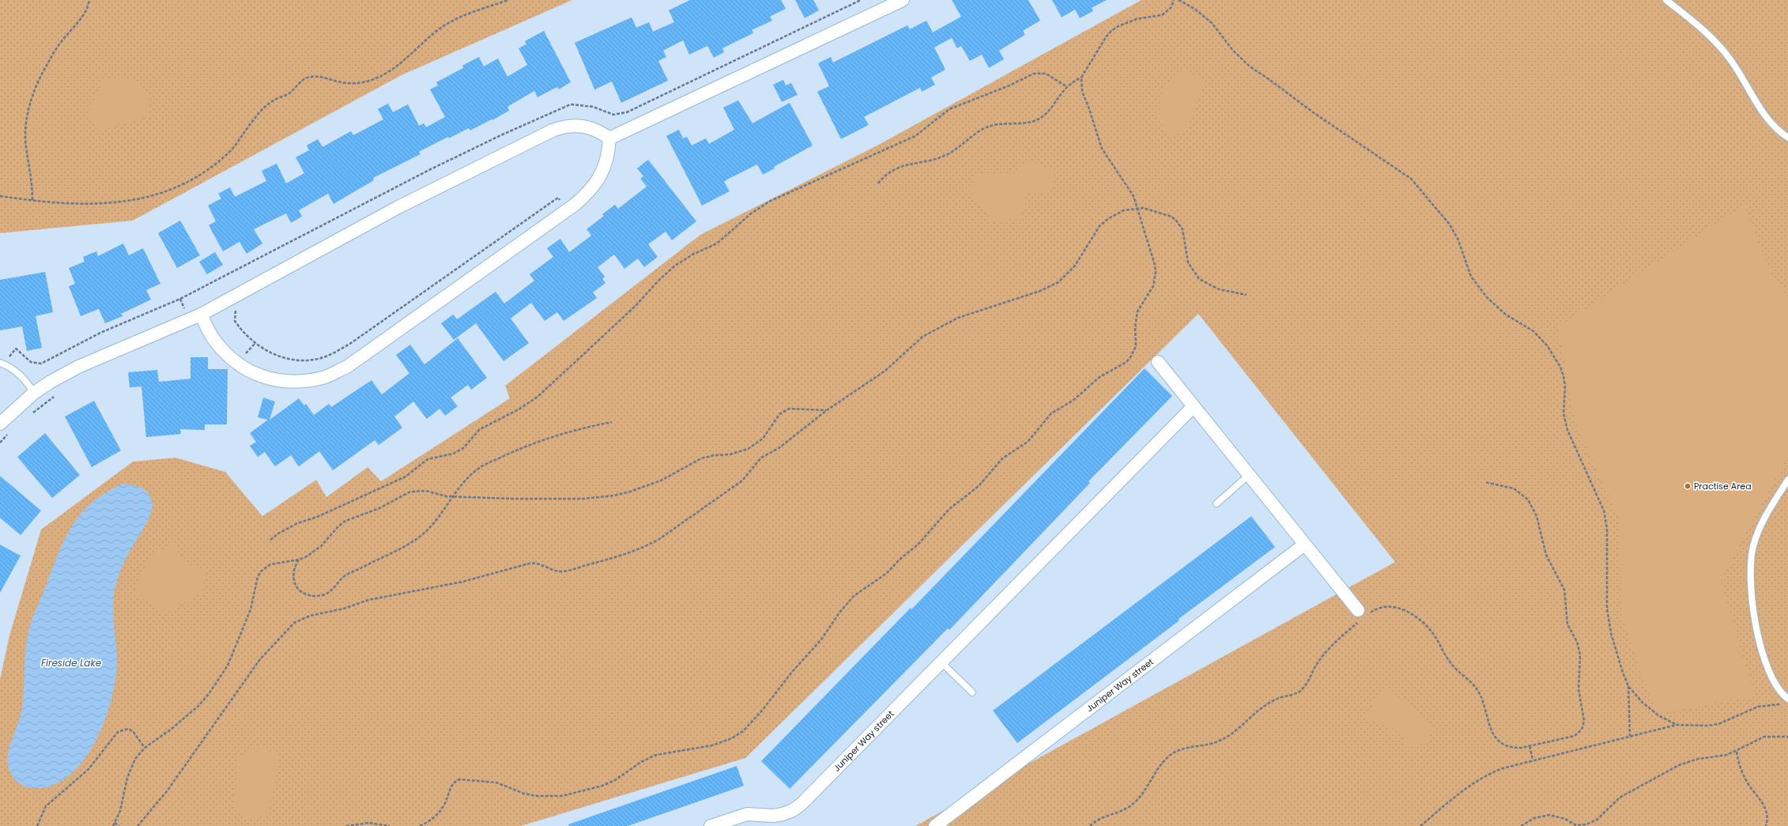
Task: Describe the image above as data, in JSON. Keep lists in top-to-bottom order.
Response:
{
  "streets": {
    "street": ["Juniper Way street"]
  },
  "water": ["Fireside Lake"],
  "places": ["Practise Area"]
}
